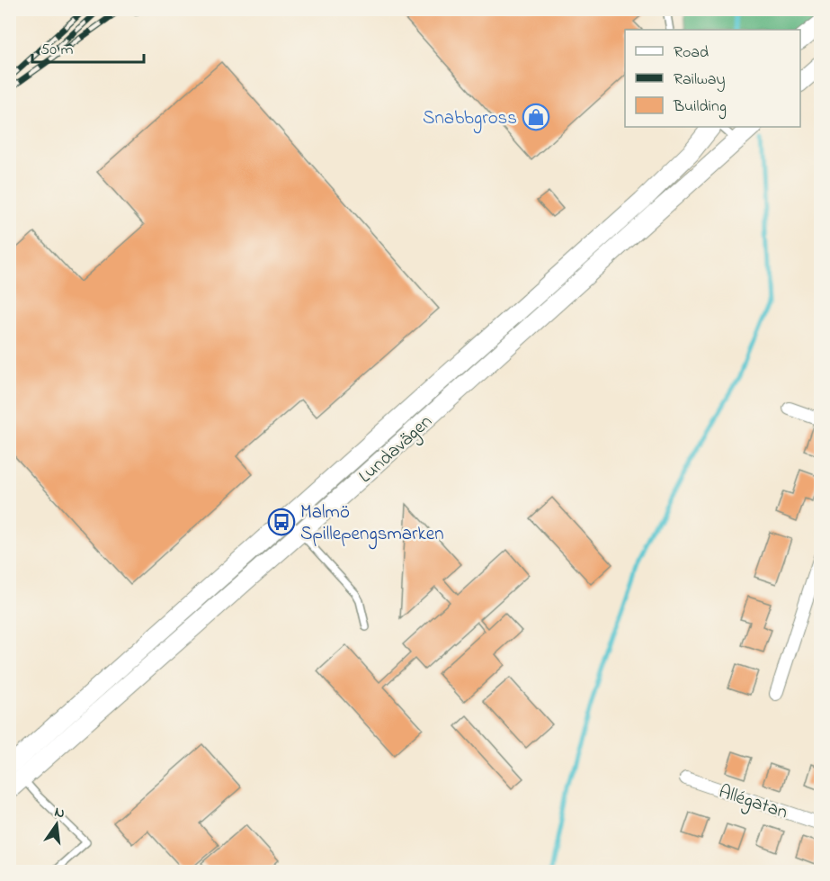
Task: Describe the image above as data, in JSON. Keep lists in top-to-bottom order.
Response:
{
  "streets": {
    "main road": ["Lundavägen"],
    "street": ["Allégatan"]
  },
  "places": {
    "shop": ["Snabbgross"],
    "bus stop": ["Malmö Spillepengsmarken"]
  },
  "legend": ["Road", "Railway", "Building"],
  "scale_bar": "50 m",
  "north": "top"
}
